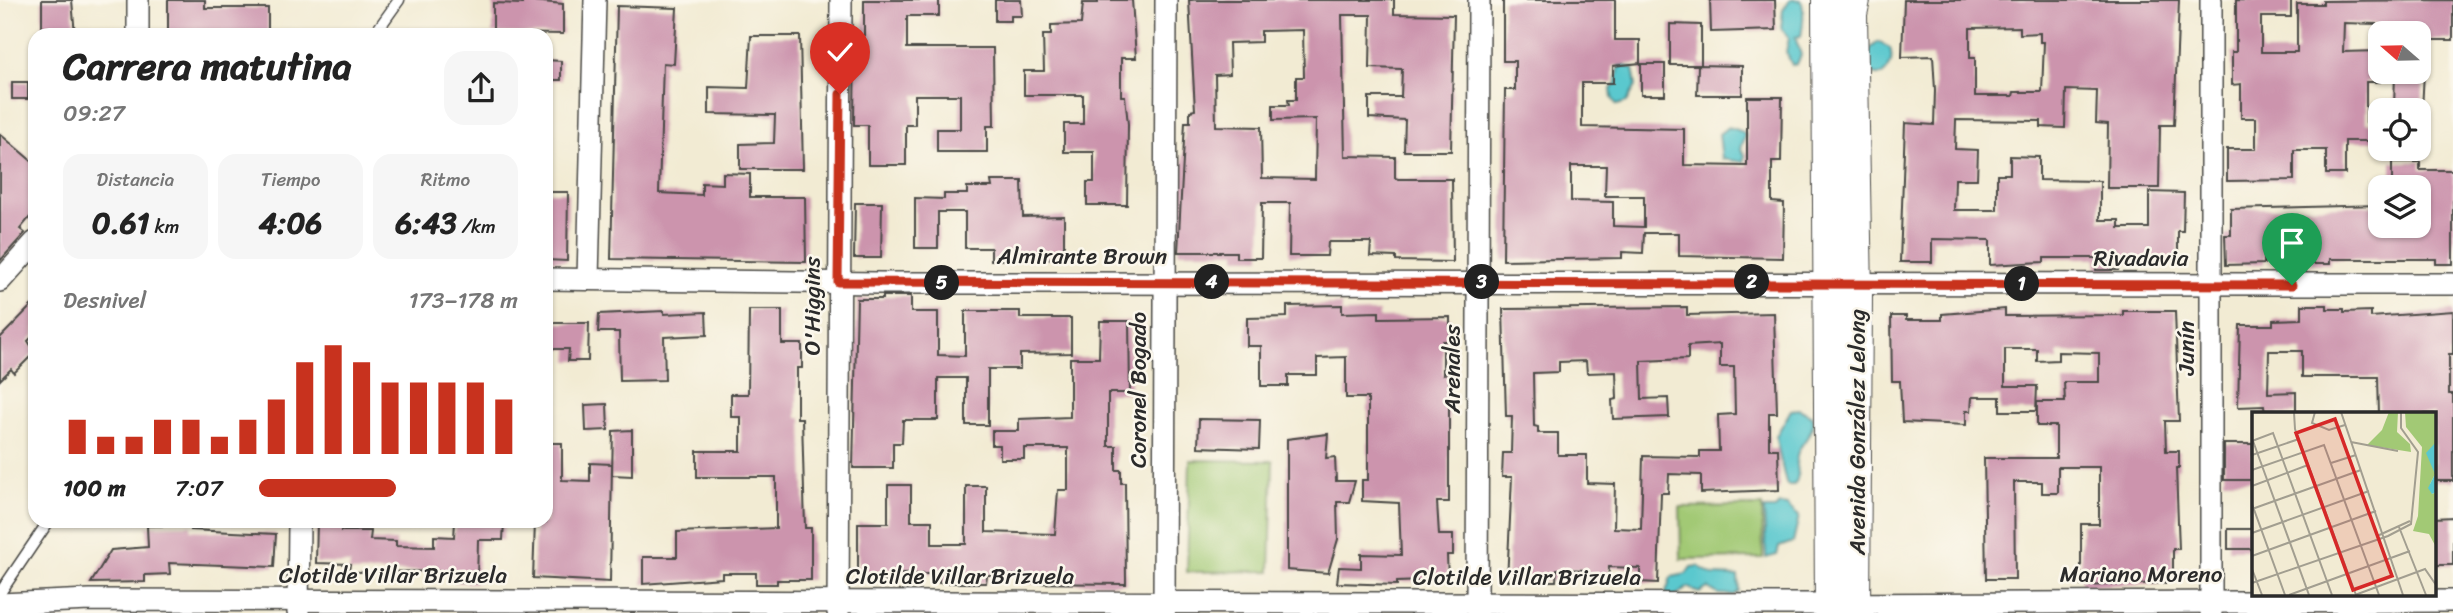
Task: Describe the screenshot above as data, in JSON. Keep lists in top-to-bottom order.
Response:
{
  "streets": {
    "main road": ["Avenida González Lelong"],
    "street": [
      "Almirante Brown",
      "Rivadavia",
      "O'Higgins",
      "Junín",
      "Arenales",
      "Coronel Bogado",
      "Mariano Moreno",
      "Clotilde Villar Brizuela"
    ]
  },
  "crossings": [
    ["Almirante Brown", "Rivadavia"],
    ["Almirante Brown", "O'Higgins"],
    ["Almirante Brown", "Arenales"],
    ["Almirante Brown", "Coronel Bogado"],
    ["Almirante Brown", "Avenida González Lelong"],
    ["Rivadavia", "Junín"],
    ["Rivadavia", "Avenida González Lelong"],
    ["O'Higgins", "Clotilde Villar Brizuela"],
    ["Junín", "Mariano Moreno"],
    ["Arenales", "Clotilde Villar Brizuela"],
    ["Coronel Bogado", "Clotilde Villar Brizuela"],
    ["Avenida González Lelong", "Mariano Moreno"],
    ["Avenida González Lelong", "Clotilde Villar Brizuela"],
    ["Mariano Moreno", "Clotilde Villar Brizuela"]
  ],
  "north": "left",
  "page": {
    "heading": ["Carrera matutina", "09:27"],
    "stats": [
      ["Distancia", "0.61 km"],
      ["Tiempo", "4:06"],
      ["Ritmo", "6:43 /km"]
    ],
    "pins": [
      "2",
      "3",
      "4",
      "5",
      "1"
    ],
    "chart": ["Desnivel", "173–178 m"],
    "list": [
      {
        "name": "100 m",
        "note": "7:07"
      }
    ]
  }
}
